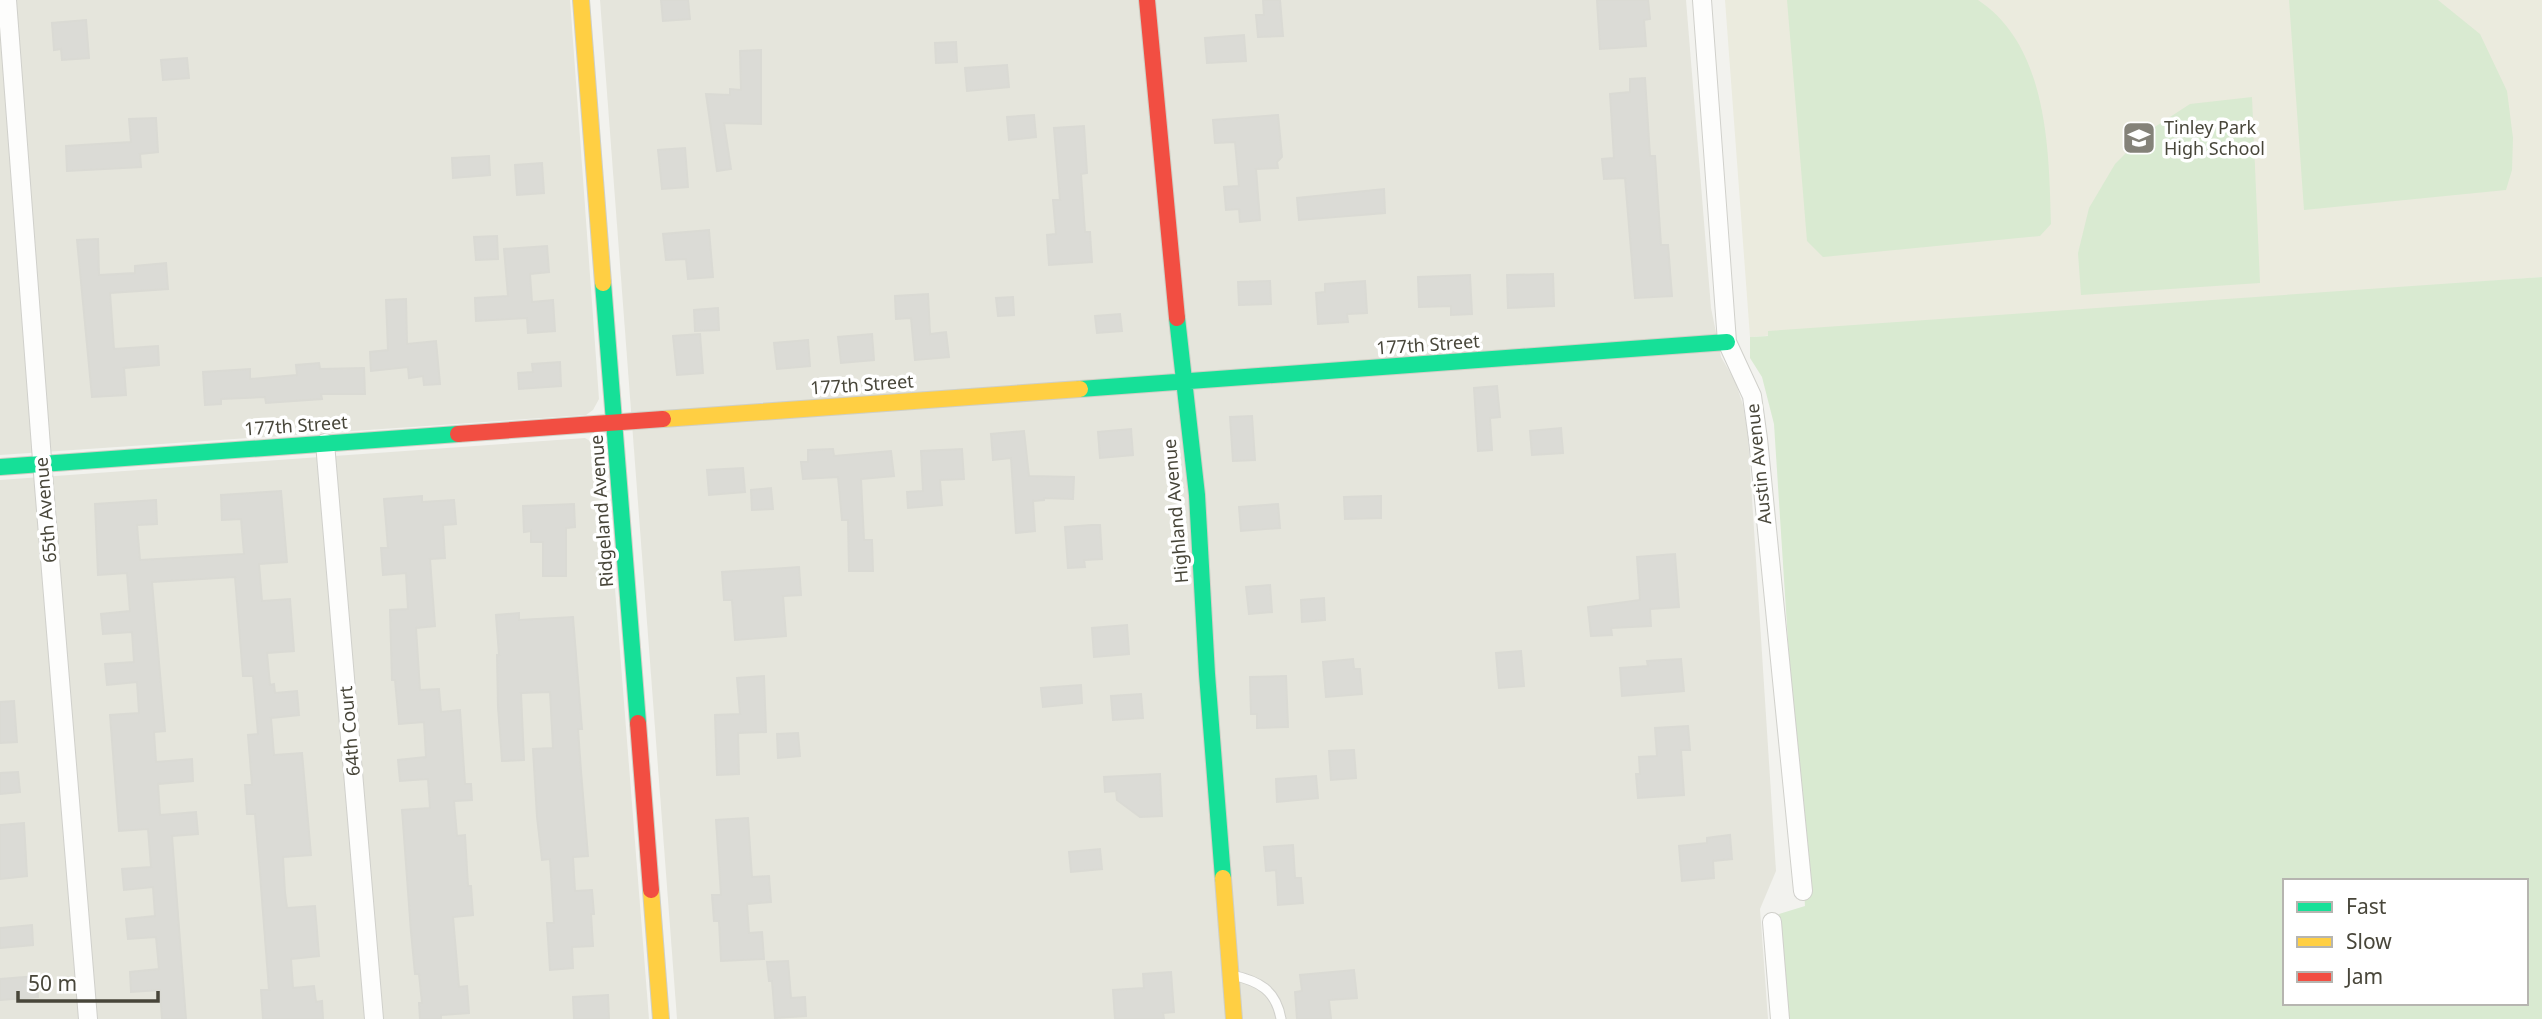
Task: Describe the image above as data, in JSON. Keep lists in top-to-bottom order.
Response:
{
  "streets": {
    "street": [
      "177th Street",
      "Austin Avenue",
      "65th Avenue",
      "Ridgeland Avenue",
      "Highland Avenue",
      "64th Court"
    ]
  },
  "crossings": [
    ["177th Street", "Austin Avenue"],
    ["177th Street", "65th Avenue"],
    ["177th Street", "Ridgeland Avenue"],
    ["177th Street", "Highland Avenue"],
    ["177th Street", "64th Court"]
  ],
  "places": {
    "school or university": ["Tinley Park High School"]
  },
  "legend": ["Fast", "Slow", "Jam"],
  "scale_bar": "50 m"
}
